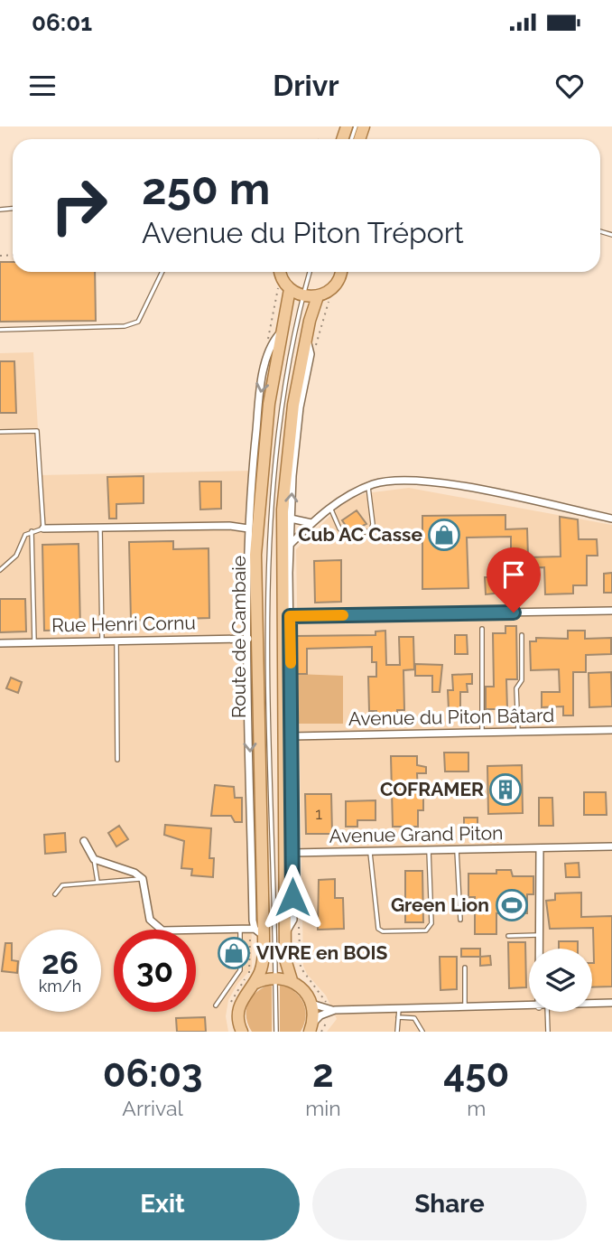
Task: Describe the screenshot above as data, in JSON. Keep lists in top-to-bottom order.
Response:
{
  "streets": {
    "main road": ["Route de Cambaie"],
    "street": ["Rue Henri Cornu", "Avenue du Piton Bâtard", "Avenue Grand Piton"]
  },
  "places": {
    "shop": ["Cub AC Casse", "VIVRE en BOIS"],
    "building": ["COFRAMER"],
    "sports": ["Green Lion"]
  },
  "house_numbers": ["1"],
  "page": {
    "status": "06:01",
    "header": "Drivr",
    "turn": ["250 m", "Avenue du Piton Tréport"],
    "speed": "26 km/h",
    "limit": "30",
    "eta": [
      "06:03",
      "Arrival",
      "2",
      "min",
      "450",
      "m"
    ],
    "buttons": ["Exit", "Share"]
  }
}
